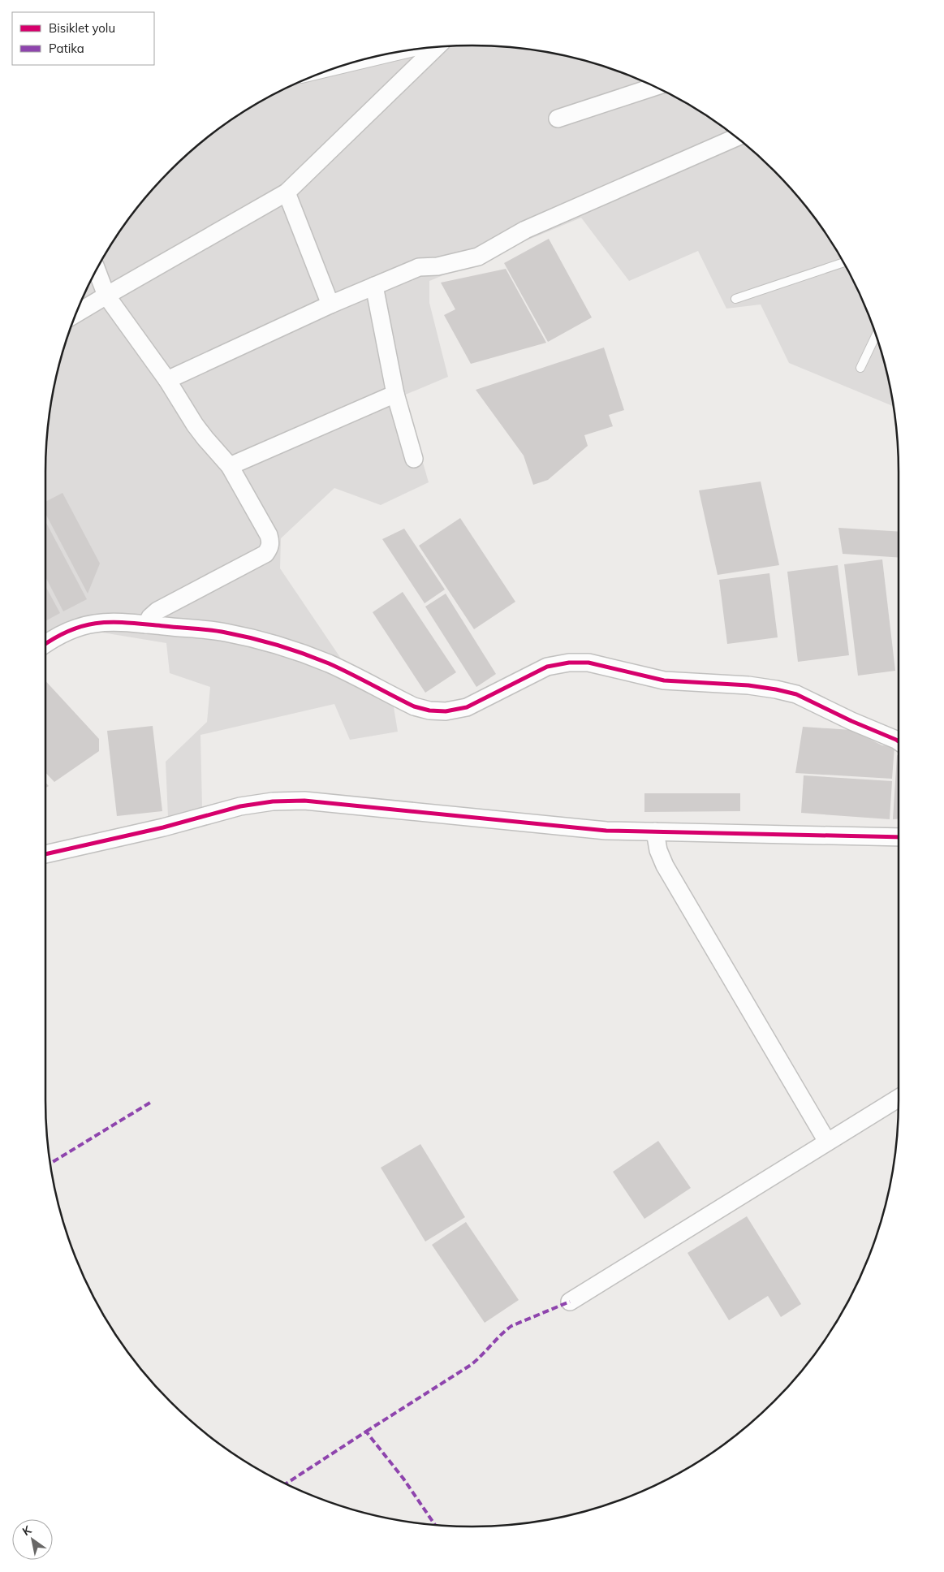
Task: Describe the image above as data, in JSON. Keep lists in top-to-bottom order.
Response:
{
  "legend": ["Bisiklet yolu", "Patika"],
  "north": "top left"
}
